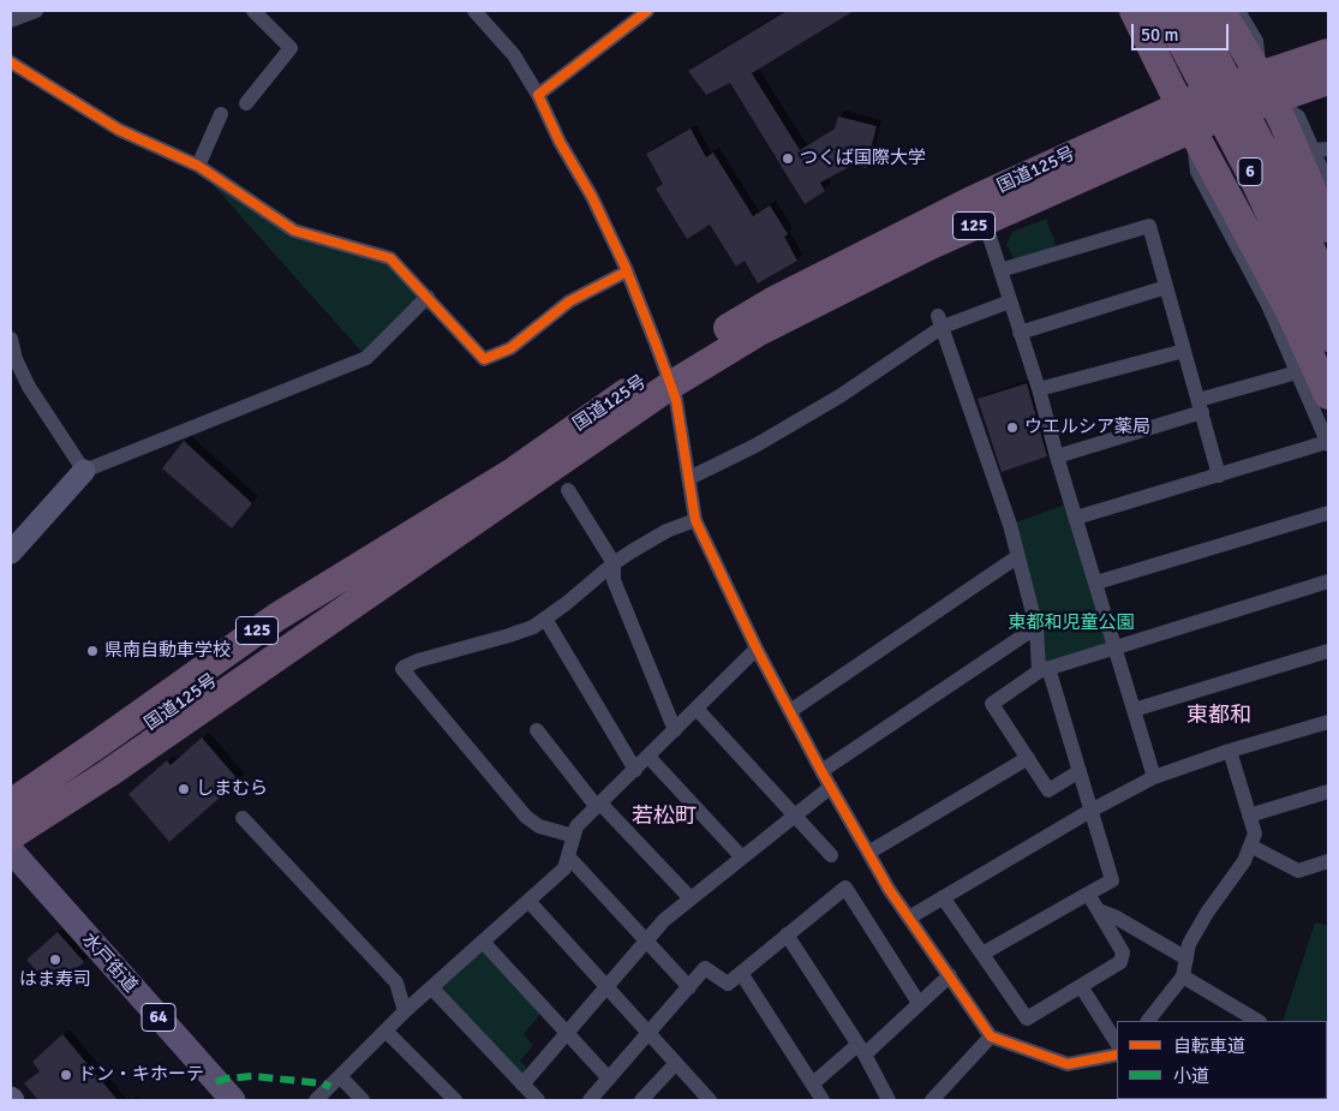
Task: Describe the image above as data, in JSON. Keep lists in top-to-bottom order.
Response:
{
  "streets": {
    "highway": ["国道125号", "6", "125"],
    "main road": ["水戸街道", "64"]
  },
  "crossings": [
    ["国道125号", "125"],
    ["国道125号", "水戸街道"],
    ["125", "水戸街道"]
  ],
  "districts": ["東都和", "若松町"],
  "parks": ["東都和児童公園"],
  "places": [
    "つくば国際大学",
    "ウエルシア薬局",
    "県南自動車学校",
    "しまむら",
    "はま寿司",
    "ドン・キホーテ"
  ],
  "legend": ["自転車道", "小道"],
  "scale_bar": "50 m"
}
